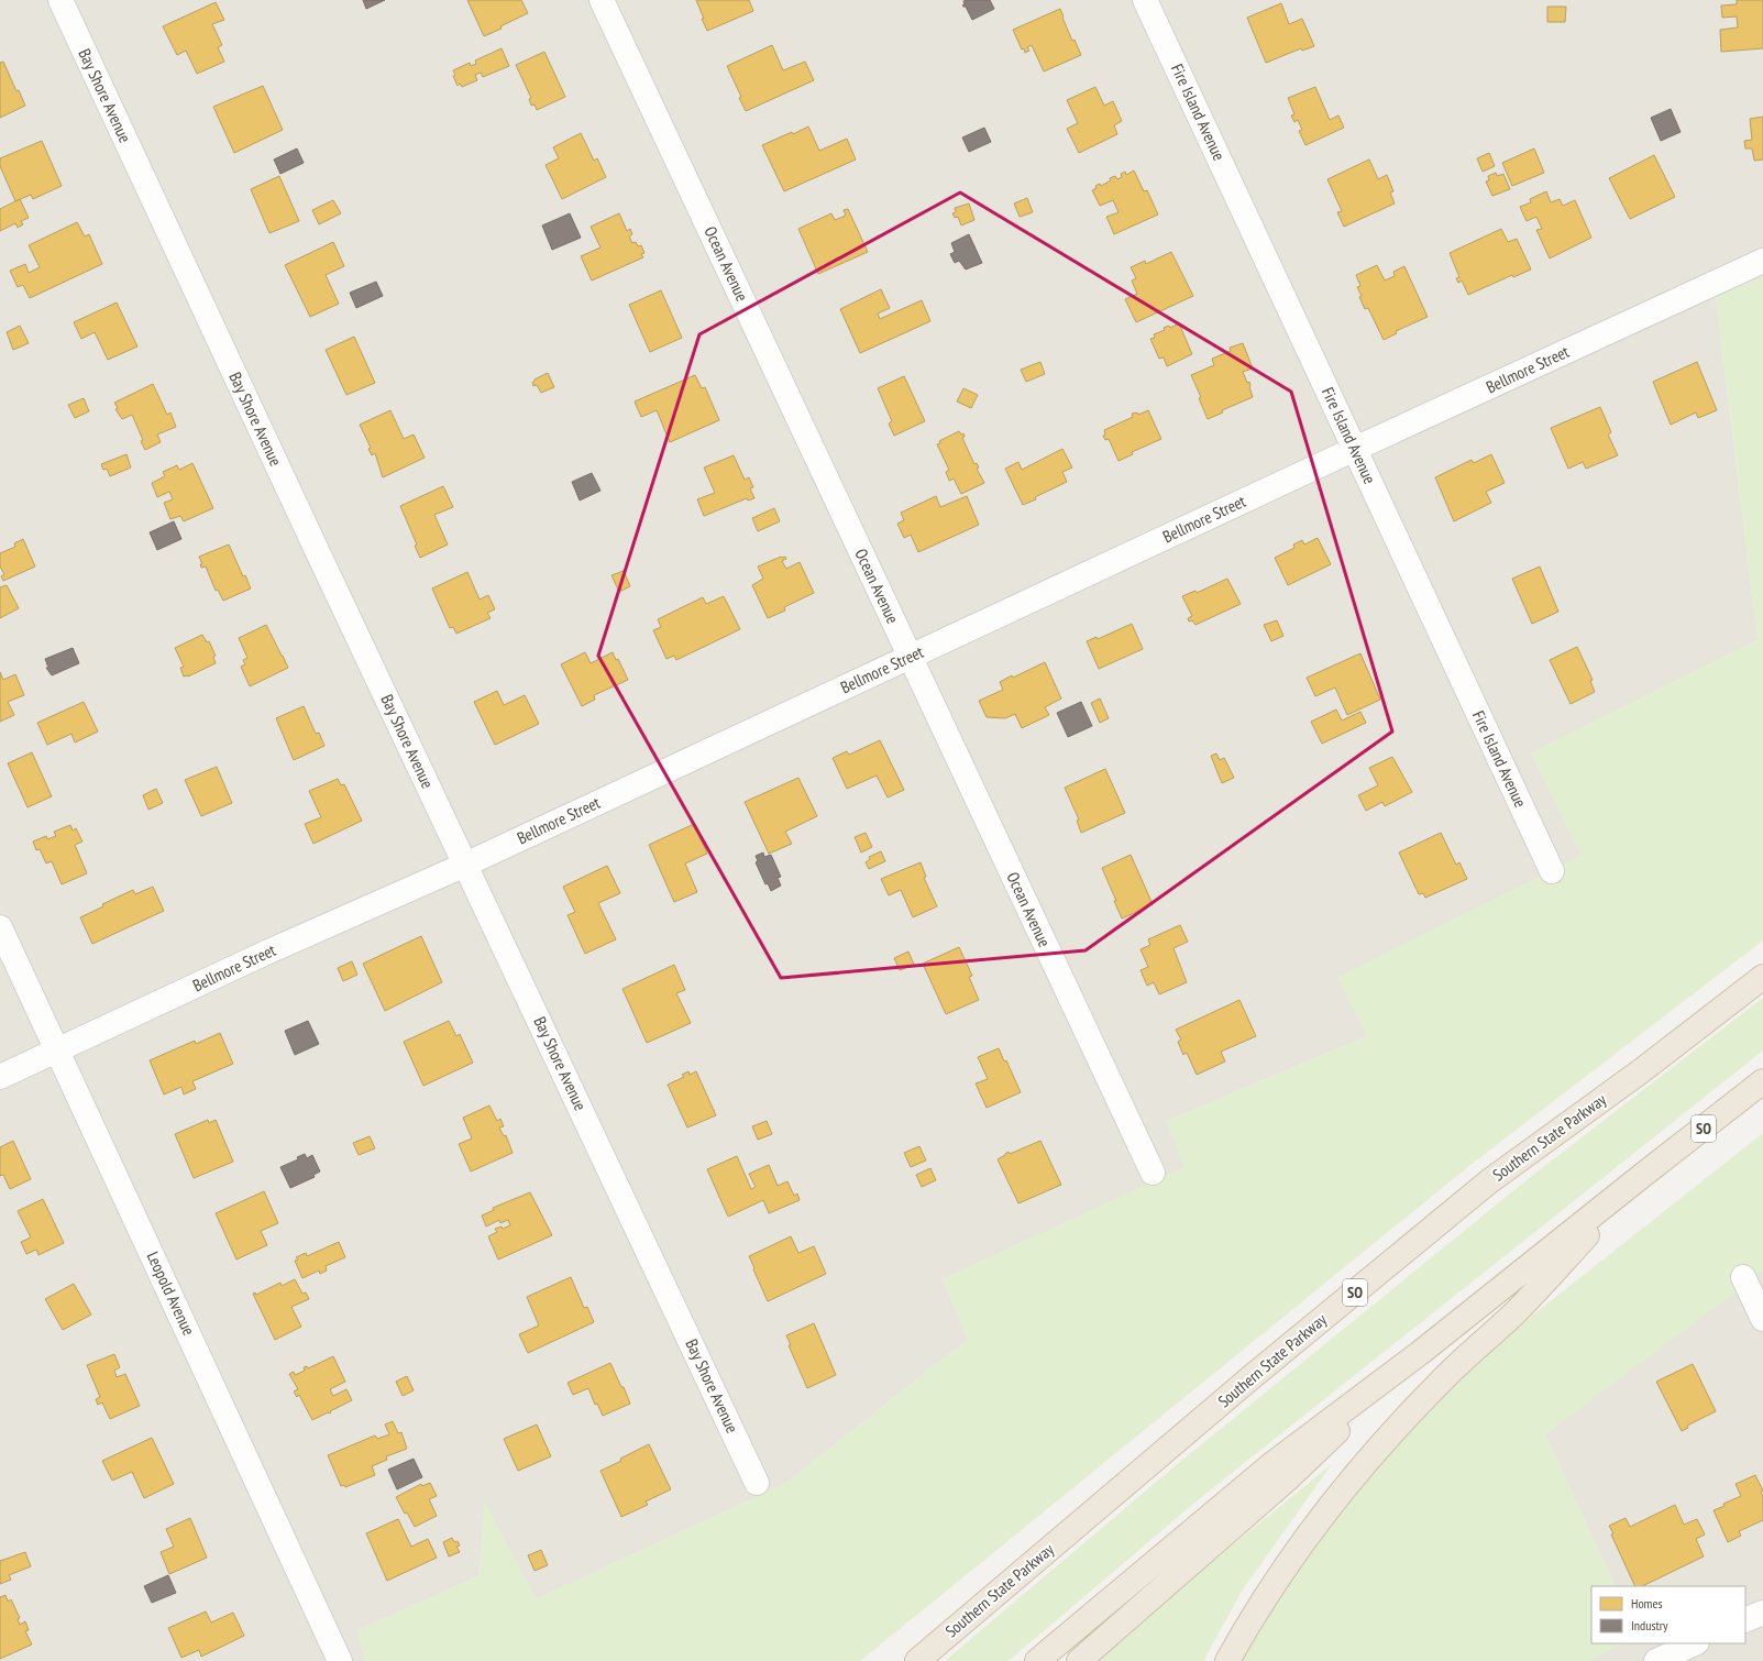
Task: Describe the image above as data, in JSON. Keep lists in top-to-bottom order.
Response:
{
  "streets": {
    "highway": ["SO", "Southern State Parkway"],
    "street": [
      "Bay Shore Avenue",
      "Fire Island Avenue",
      "Ocean Avenue",
      "Bellmore Street",
      "Leopold Avenue"
    ]
  },
  "crossings": [
    ["Bay Shore Avenue", "Bellmore Street"],
    ["Fire Island Avenue", "Bellmore Street"],
    ["Ocean Avenue", "Bellmore Street"],
    ["Bellmore Street", "Leopold Avenue"]
  ],
  "legend": ["Homes", "Industry"]
}
